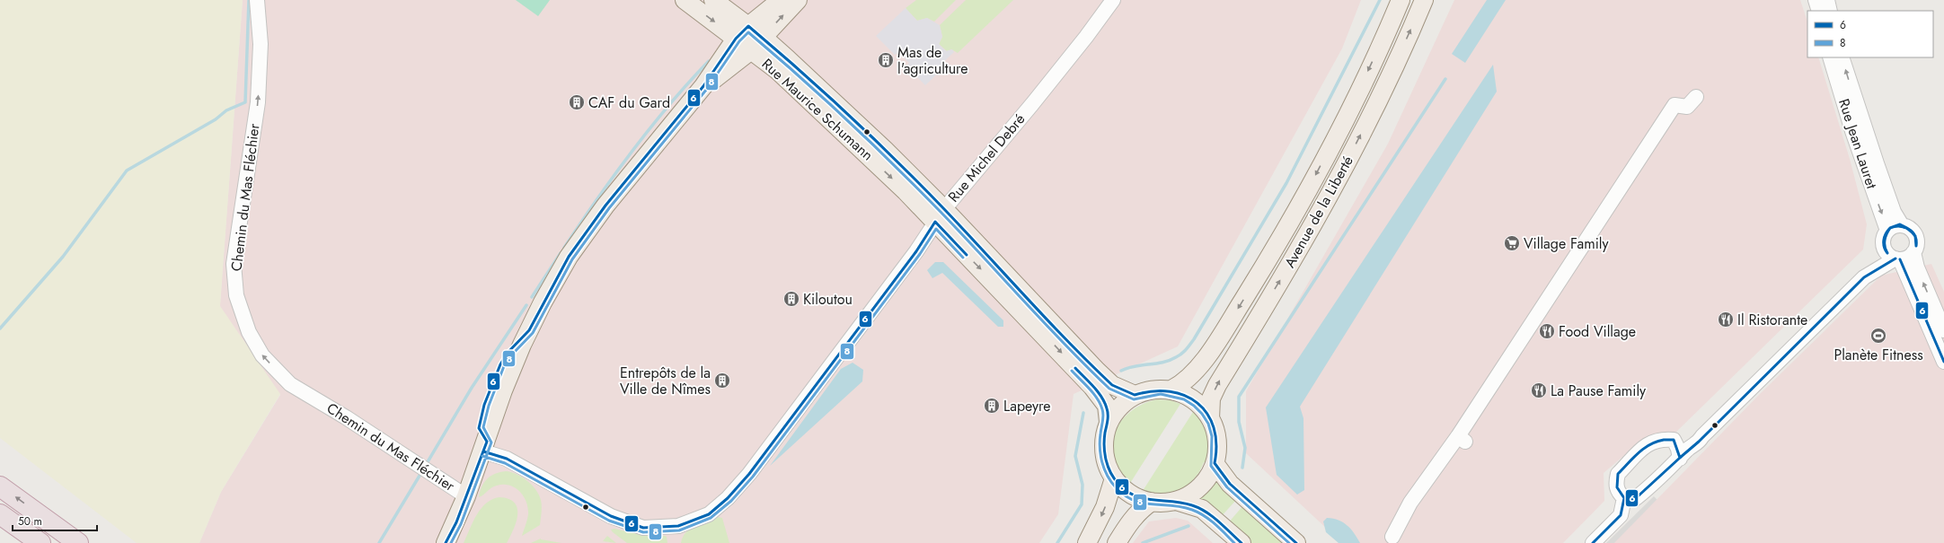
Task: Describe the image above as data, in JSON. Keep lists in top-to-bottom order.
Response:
{
  "streets": {
    "main road": ["Rue Maurice Schumann", "Avenue de la Liberté"],
    "street": ["Rue Jean Lauret", "Rue Michel Debré", "Chemin du Mas Fléchier"]
  },
  "crossings": [
    ["Rue Maurice Schumann", "Rue Michel Debré"],
    ["Rue Maurice Schumann", "Avenue de la Liberté"]
  ],
  "one_way": ["Chemin du Mas Fléchier"],
  "places": {
    "building": [
      "Mas de l'agriculture",
      "CAF du Gard",
      "Kiloutou",
      "Entrepôts de la Ville de Nîmes",
      "Lapeyre"
    ],
    "supermarket": ["Village Family"],
    "restaurant": ["Il Ristorante", "Food Village", "La Pause Family"],
    "sports": ["Planète Fitness"]
  },
  "lines": ["transit line 6", "transit line 8"],
  "legend": ["6", "8"],
  "scale_bar": "50 m"
}
